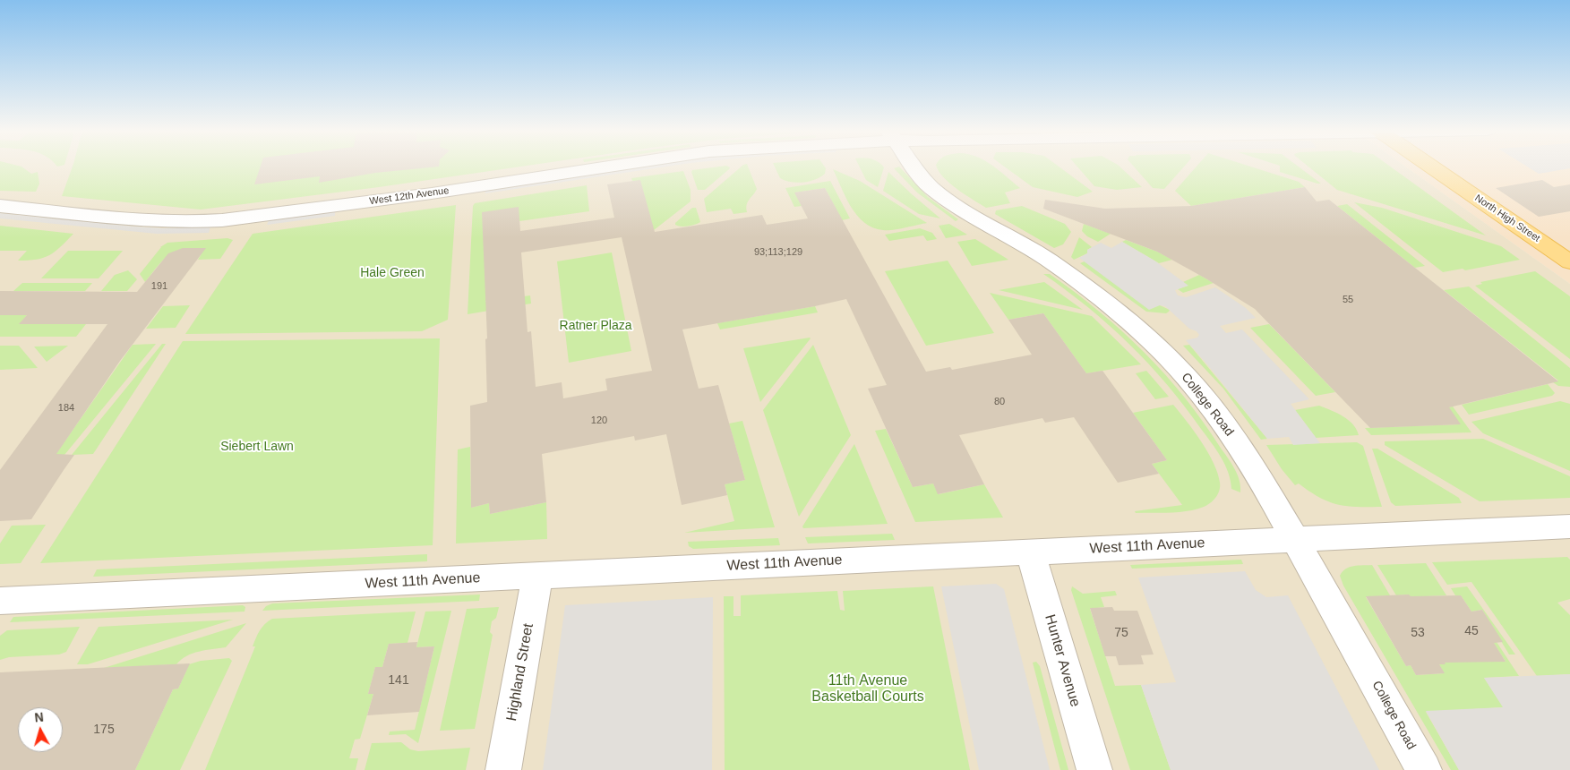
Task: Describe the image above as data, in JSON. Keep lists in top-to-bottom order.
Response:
{
  "streets": {
    "main road": ["North High Street"],
    "street": [
      "West 12th Avenue",
      "College Road",
      "West 11th Avenue",
      "Hunter Avenue",
      "Highland Street"
    ]
  },
  "crossings": [
    ["College Road", "West 11th Avenue"],
    ["West 11th Avenue", "Hunter Avenue"],
    ["West 11th Avenue", "Highland Street"]
  ],
  "parks": [
    "Hale Green",
    "Ratner Plaza",
    "Siebert Lawn",
    "11th Avenue Basketball Courts"
  ],
  "house_numbers": [
    "93;113;129",
    "191",
    "55",
    "80",
    "184",
    "120",
    "45",
    "75",
    "53",
    "141",
    "175"
  ],
  "north": "top"
}
